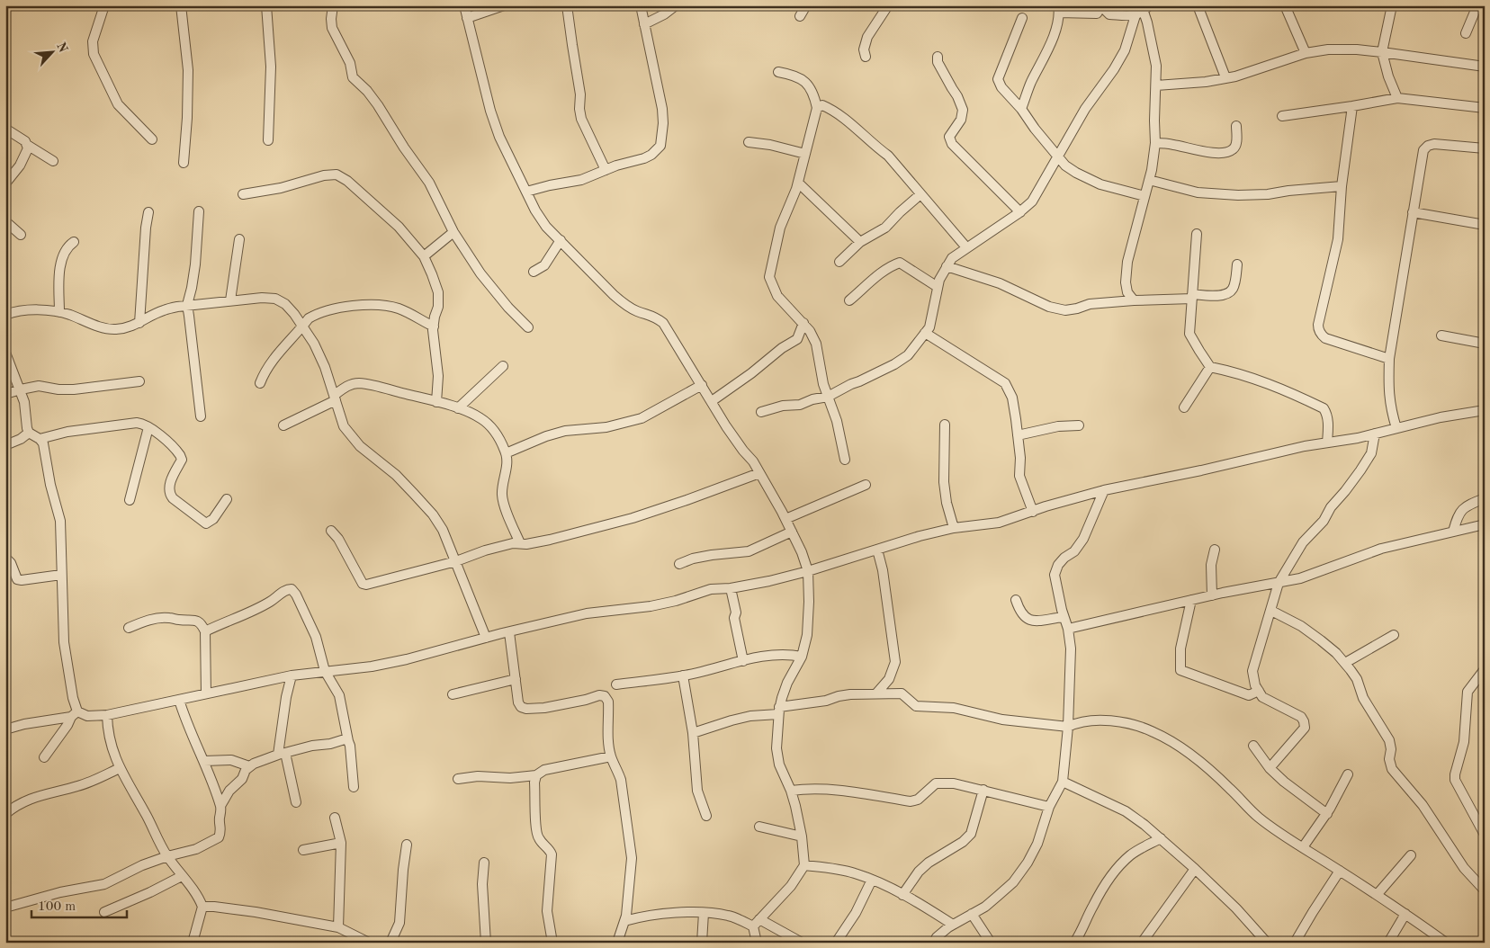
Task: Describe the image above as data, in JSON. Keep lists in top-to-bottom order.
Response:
{
  "scale_bar": "100 m",
  "north": "top right"
}
